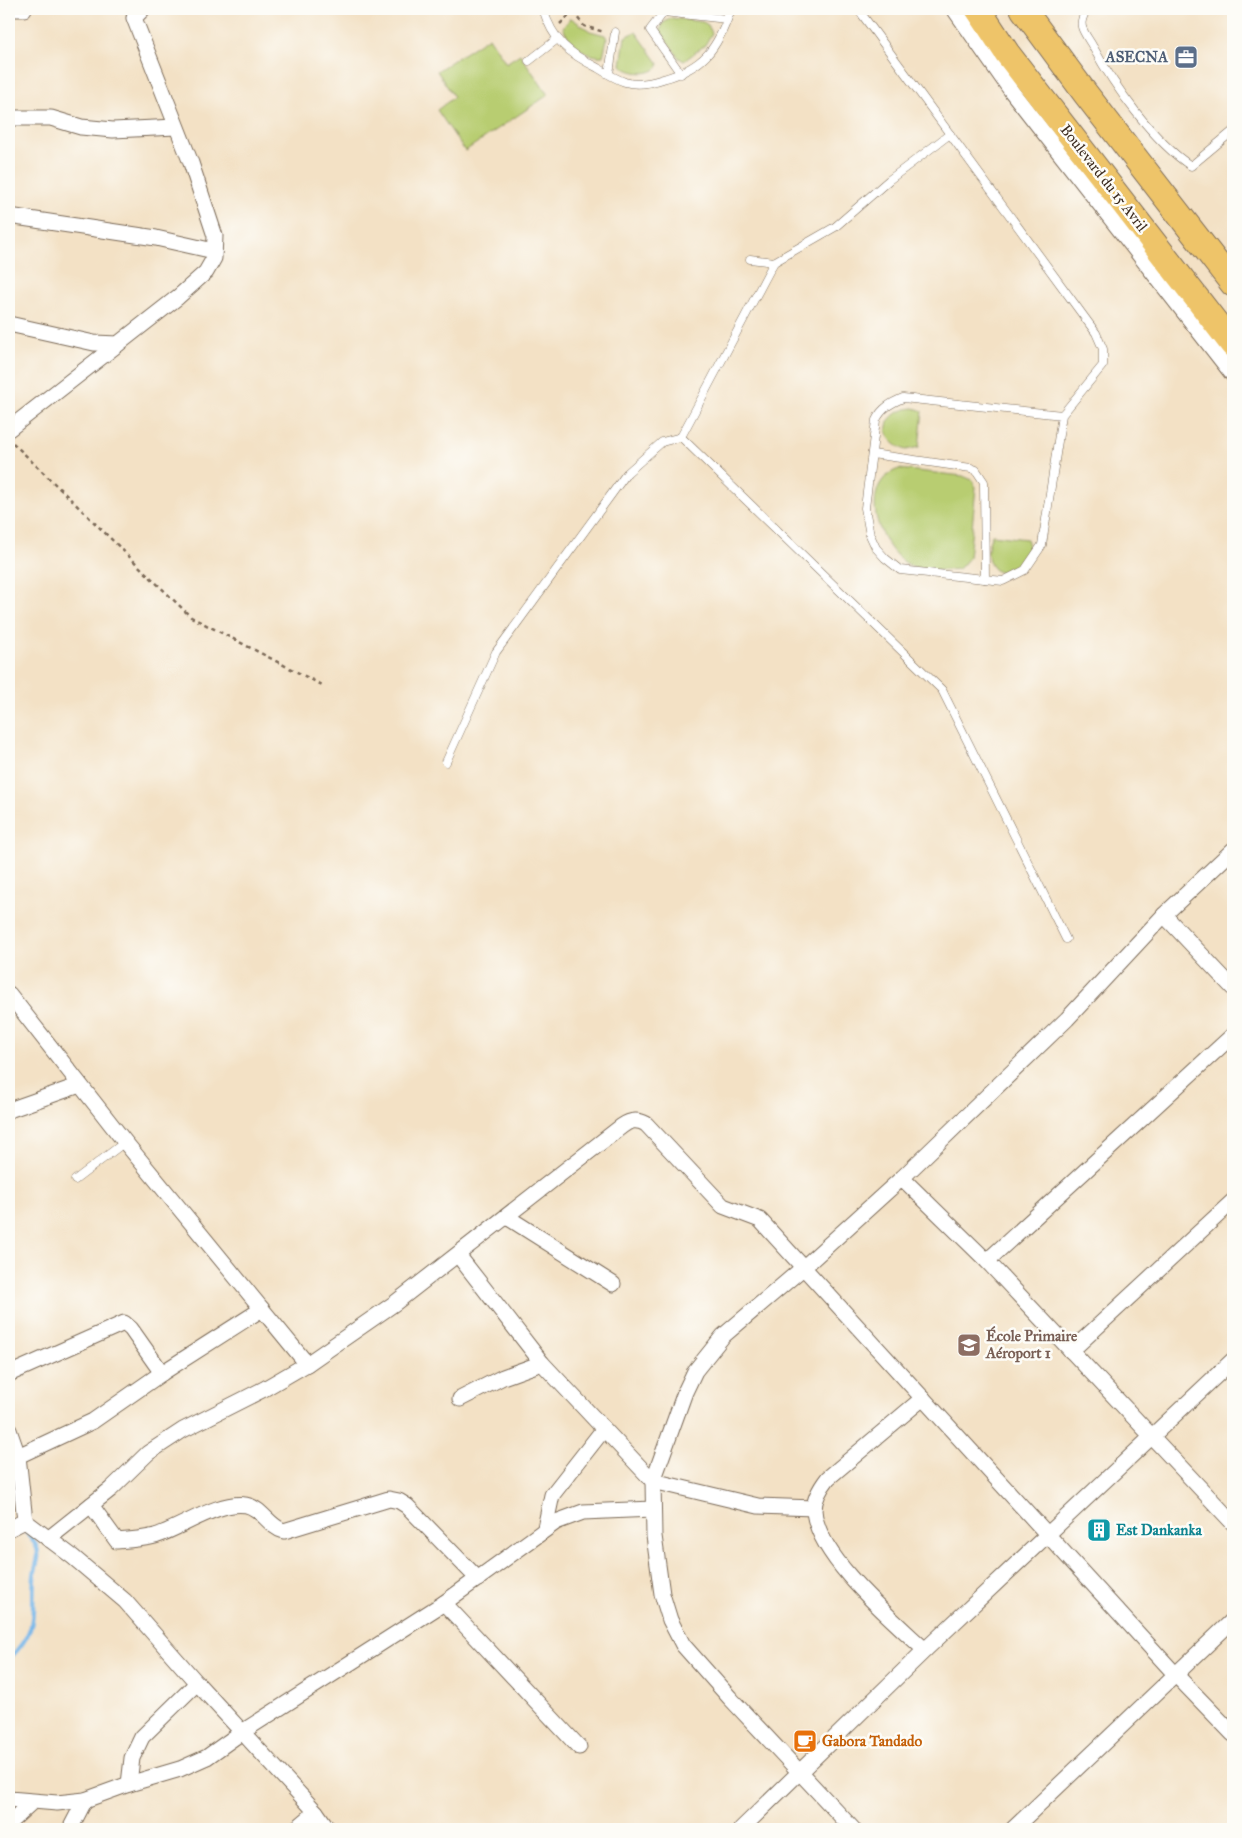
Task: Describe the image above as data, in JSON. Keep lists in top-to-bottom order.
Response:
{
  "streets": {
    "highway": ["Boulevard du 15 Avril"]
  },
  "places": {
    "office": ["ASECNA"],
    "school or university": ["École Primaire Aéroport 1"],
    "building": ["Est Dankanka"],
    "cafe": ["Gabora Tandado"]
  }
}
